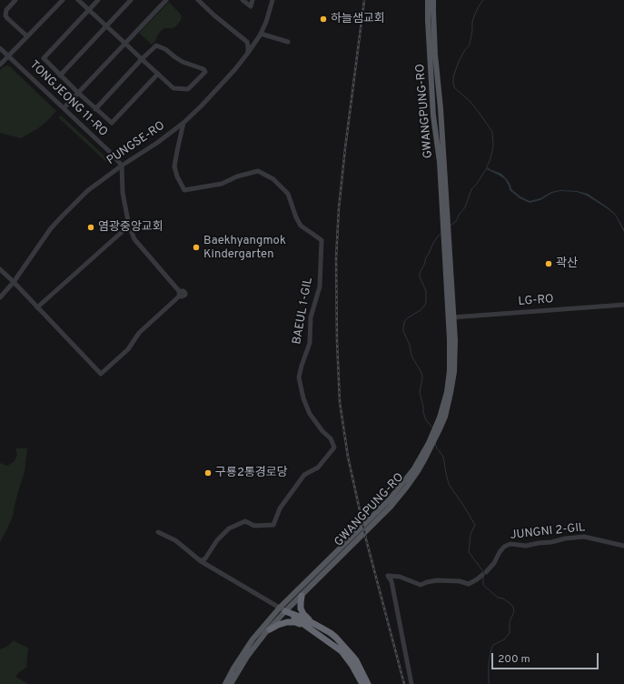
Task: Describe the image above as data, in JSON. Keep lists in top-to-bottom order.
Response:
{
  "streets": {
    "main road": ["GWANGPUNG-RO"],
    "street": [
      "TONGJEONG 11-RO",
      "PUNGSE-RO",
      "LG-RO",
      "BAEUL 1-GIL",
      "JUNGNI 2-GIL"
    ]
  },
  "crossings": [
    ["TONGJEONG 11-RO", "PUNGSE-RO"],
    ["GWANGPUNG-RO", "LG-RO"],
    ["PUNGSE-RO", "BAEUL 1-GIL"]
  ],
  "places": [
    "하늘샘교회",
    "염광중앙교회",
    "Baekhyangmok Kindergarten",
    "곽산",
    "구룡2통경로당"
  ],
  "scale_bar": "200 m"
}
